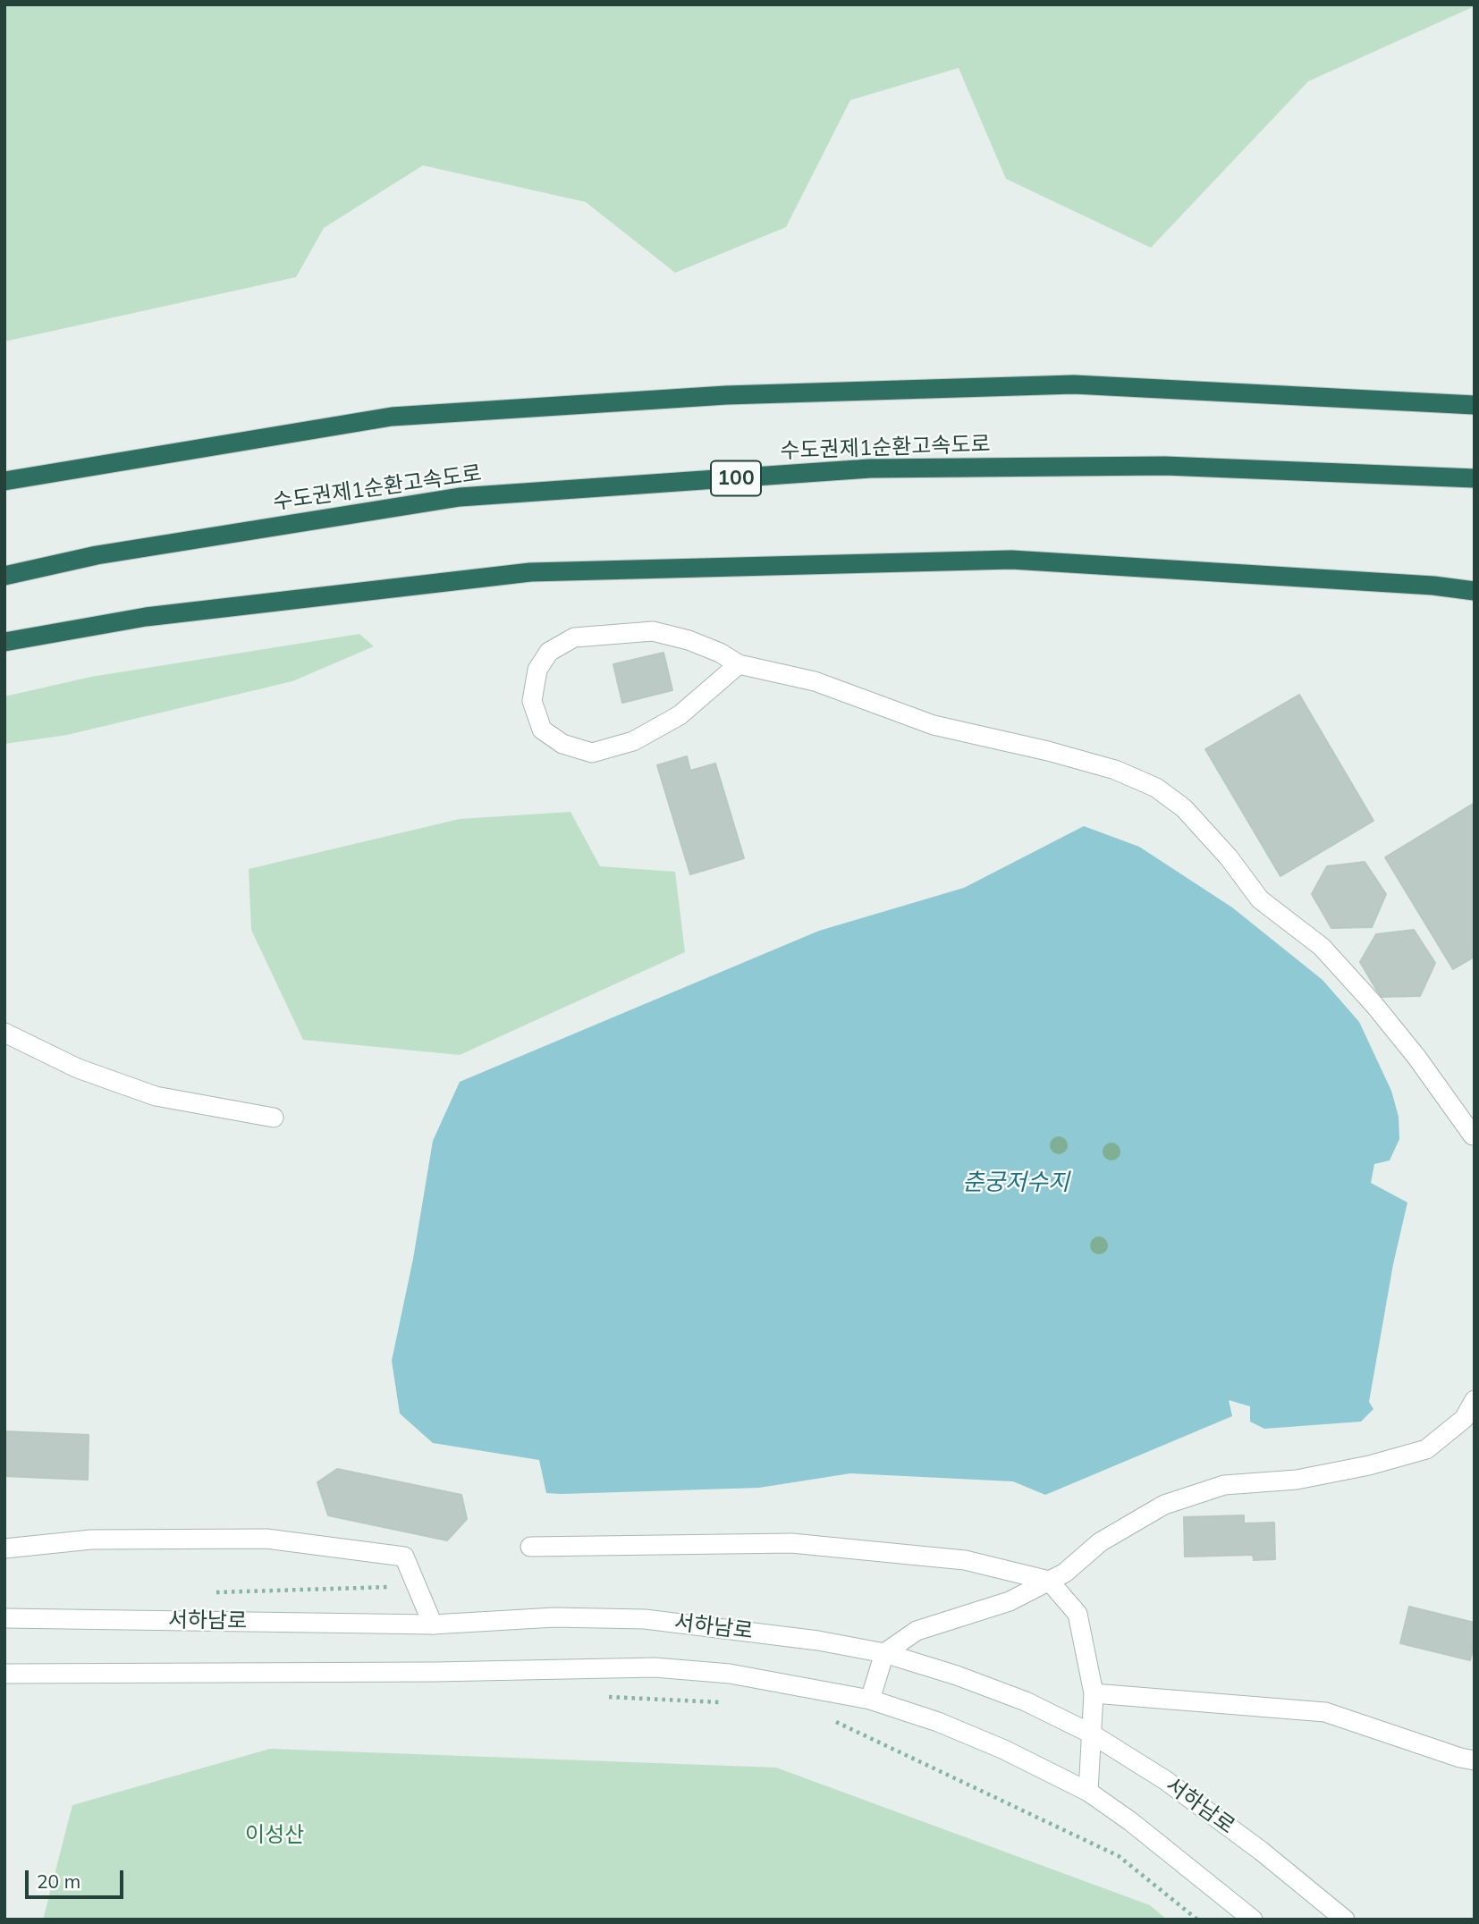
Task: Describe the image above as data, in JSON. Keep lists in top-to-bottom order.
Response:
{
  "streets": {
    "highway": ["수도권제1순환고속도로", "100"],
    "street": ["서하남로"]
  },
  "water": ["춘궁저수지"],
  "parks": ["이성산"],
  "scale_bar": "20 m"
}
